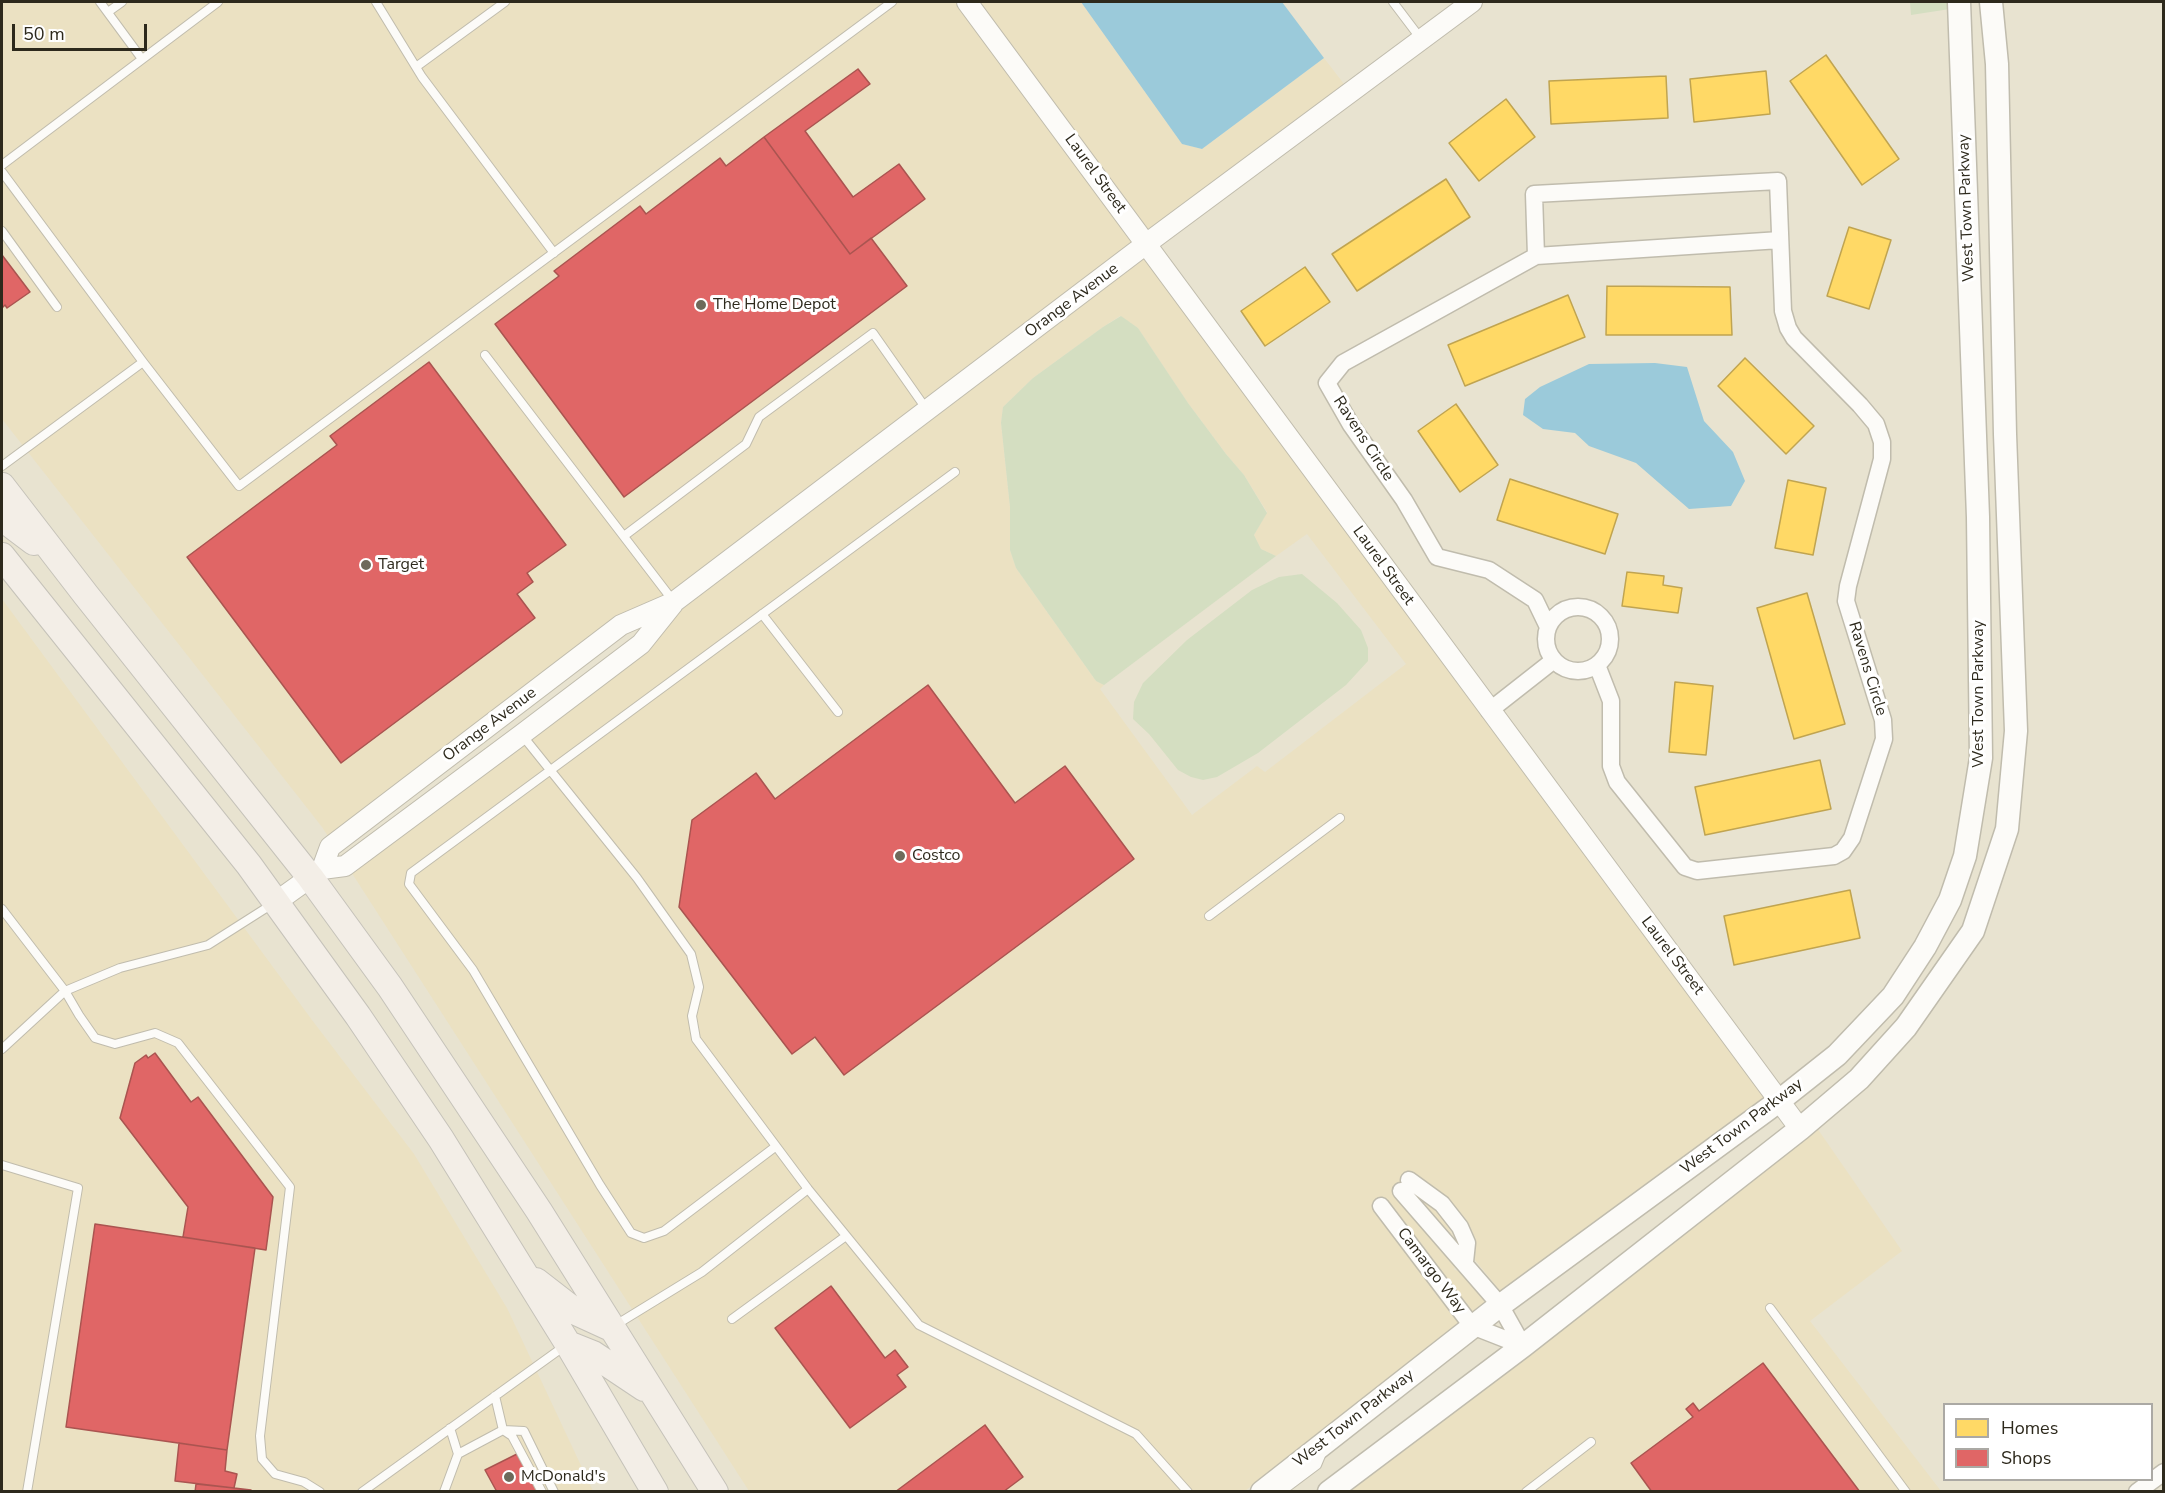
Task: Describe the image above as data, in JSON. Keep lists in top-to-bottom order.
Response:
{
  "streets": {
    "main road": ["West Town Parkway"],
    "street": [
      "Laurel Street",
      "Orange Avenue",
      "Ravens Circle",
      "Camargo Way"
    ]
  },
  "crossings": [
    ["Laurel Street", "West Town Parkway"],
    ["Laurel Street", "Orange Avenue"],
    ["West Town Parkway", "Camargo Way"]
  ],
  "places": [
    "The Home Depot",
    "Target",
    "Costco",
    "McDonald's"
  ],
  "legend": ["Homes", "Shops"],
  "scale_bar": "50 m"
}
